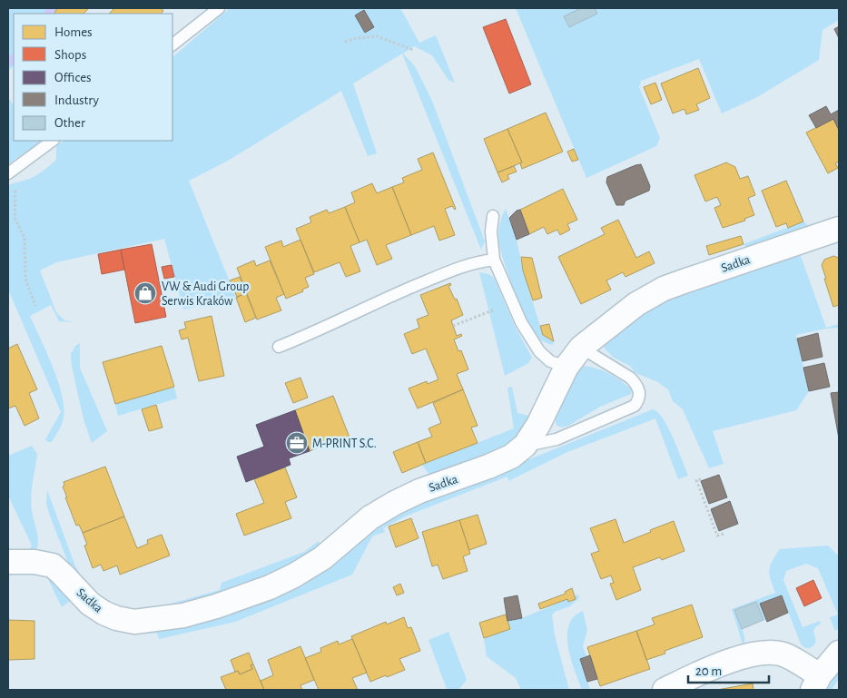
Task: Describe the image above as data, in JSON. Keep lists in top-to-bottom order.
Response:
{
  "streets": {
    "street": ["Sadka"]
  },
  "places": {
    "shop": ["VW & Audi Group Serwis Kraków"],
    "office": ["M-PRINT S.C."]
  },
  "legend": [
    "Homes",
    "Shops",
    "Offices",
    "Industry",
    "Other"
  ],
  "scale_bar": "20 m"
}
